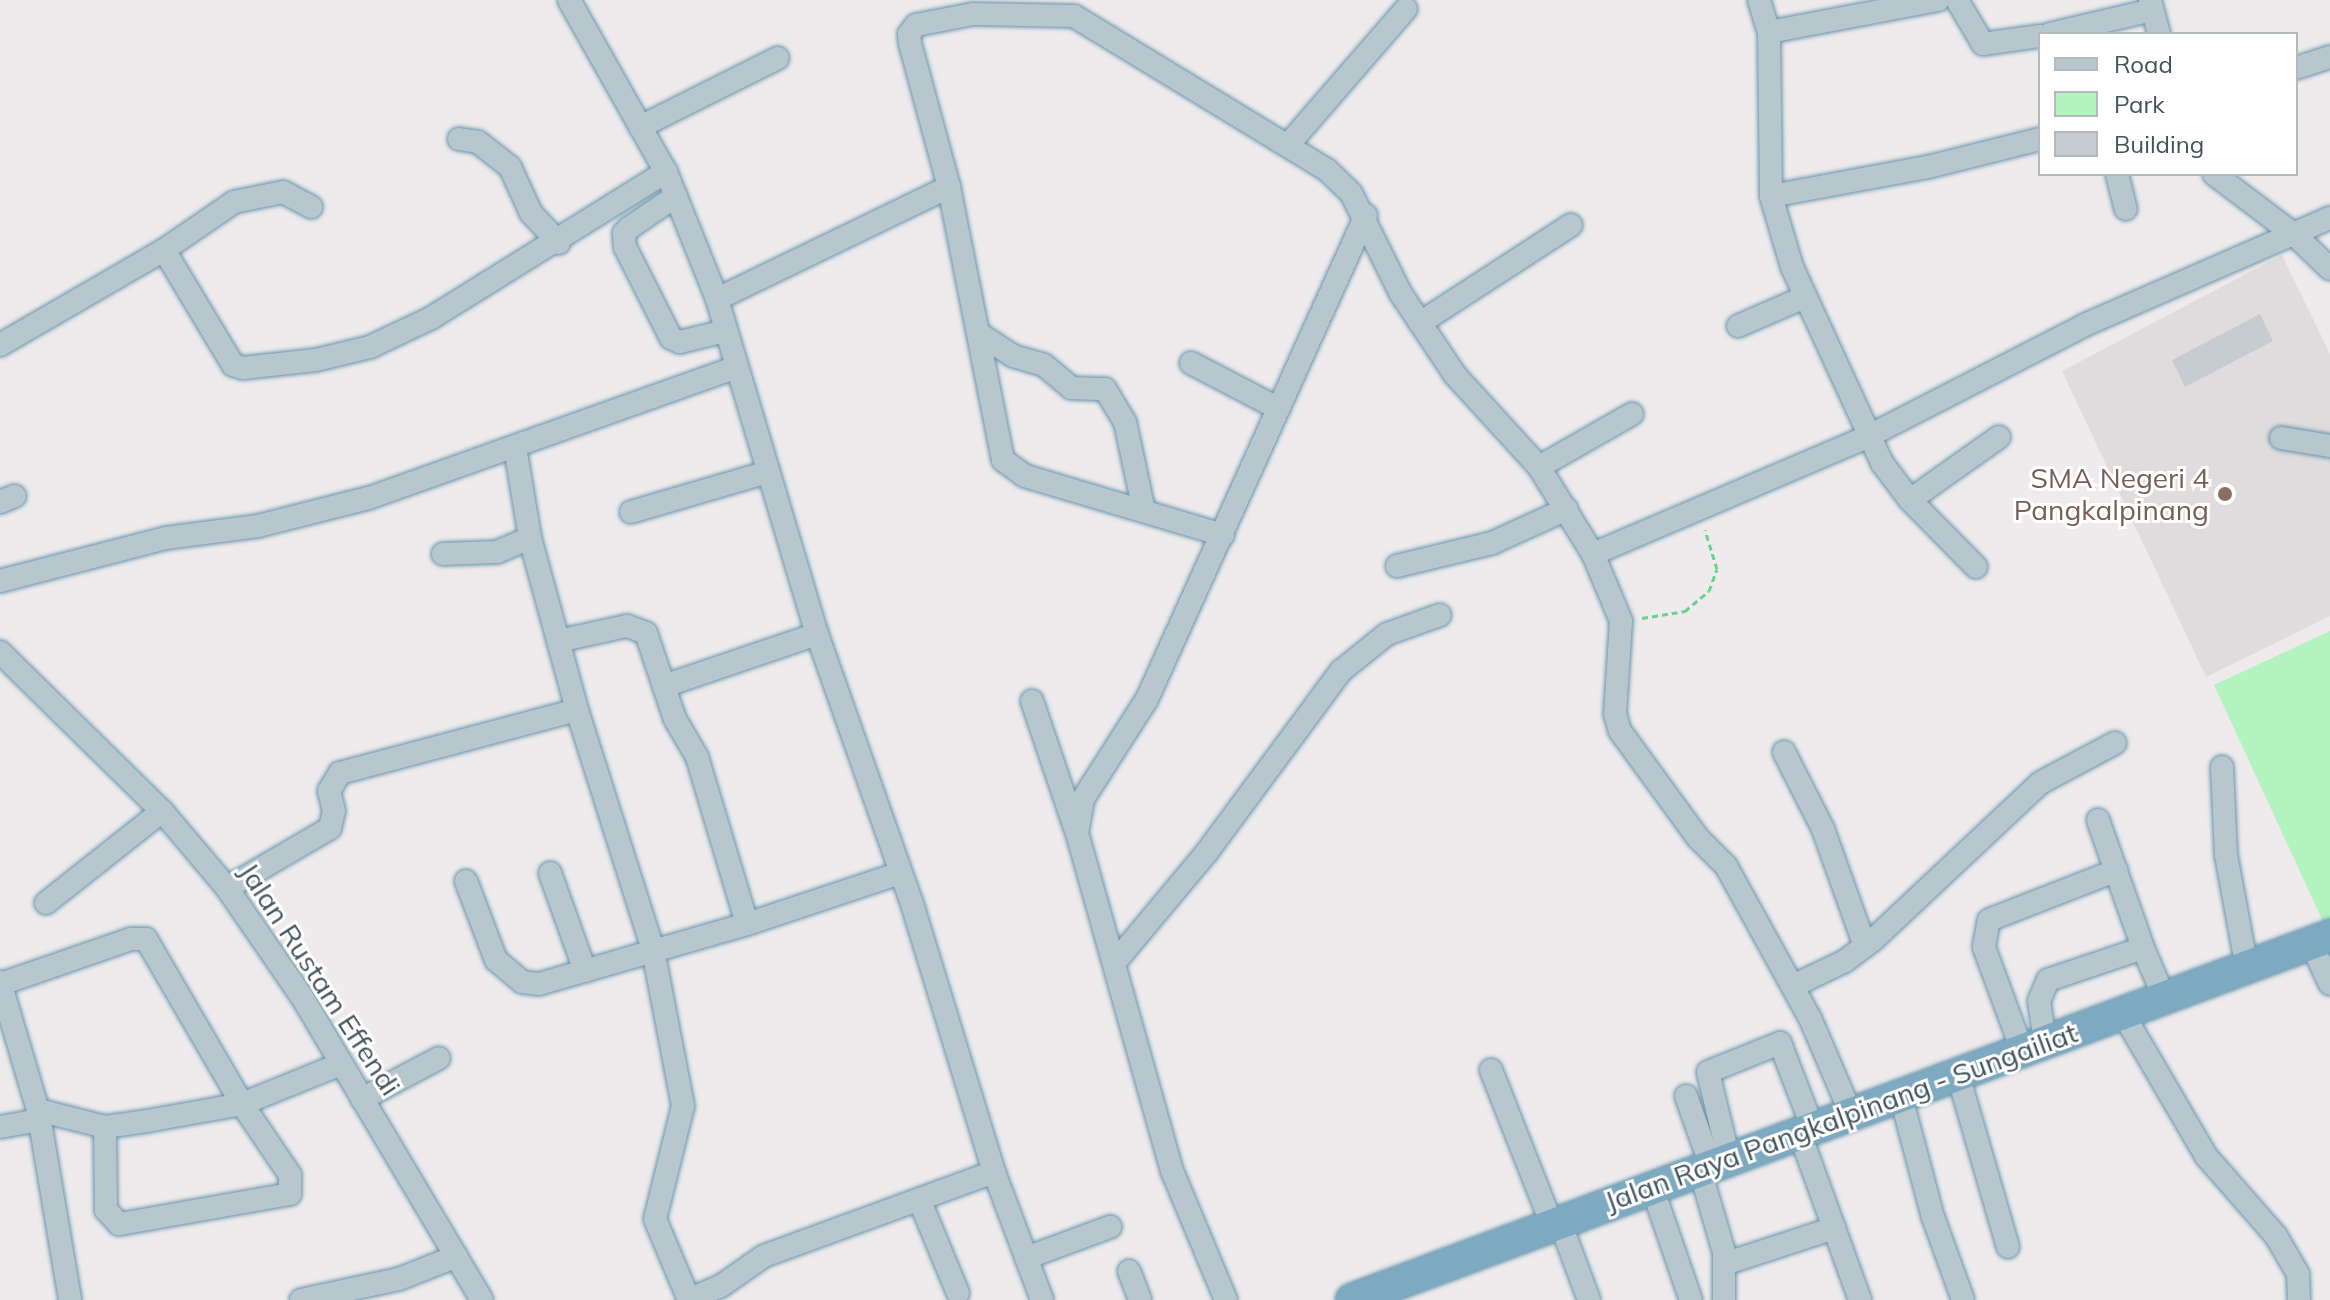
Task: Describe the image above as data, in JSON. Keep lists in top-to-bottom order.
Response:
{
  "streets": {
    "highway": ["Jalan Raya Pangkalpinang - Sungailiat"],
    "street": ["Jalan Rustam Effendi"]
  },
  "places": ["SMA Negeri 4 Pangkalpinang"],
  "legend": ["Road", "Park", "Building"]
}
